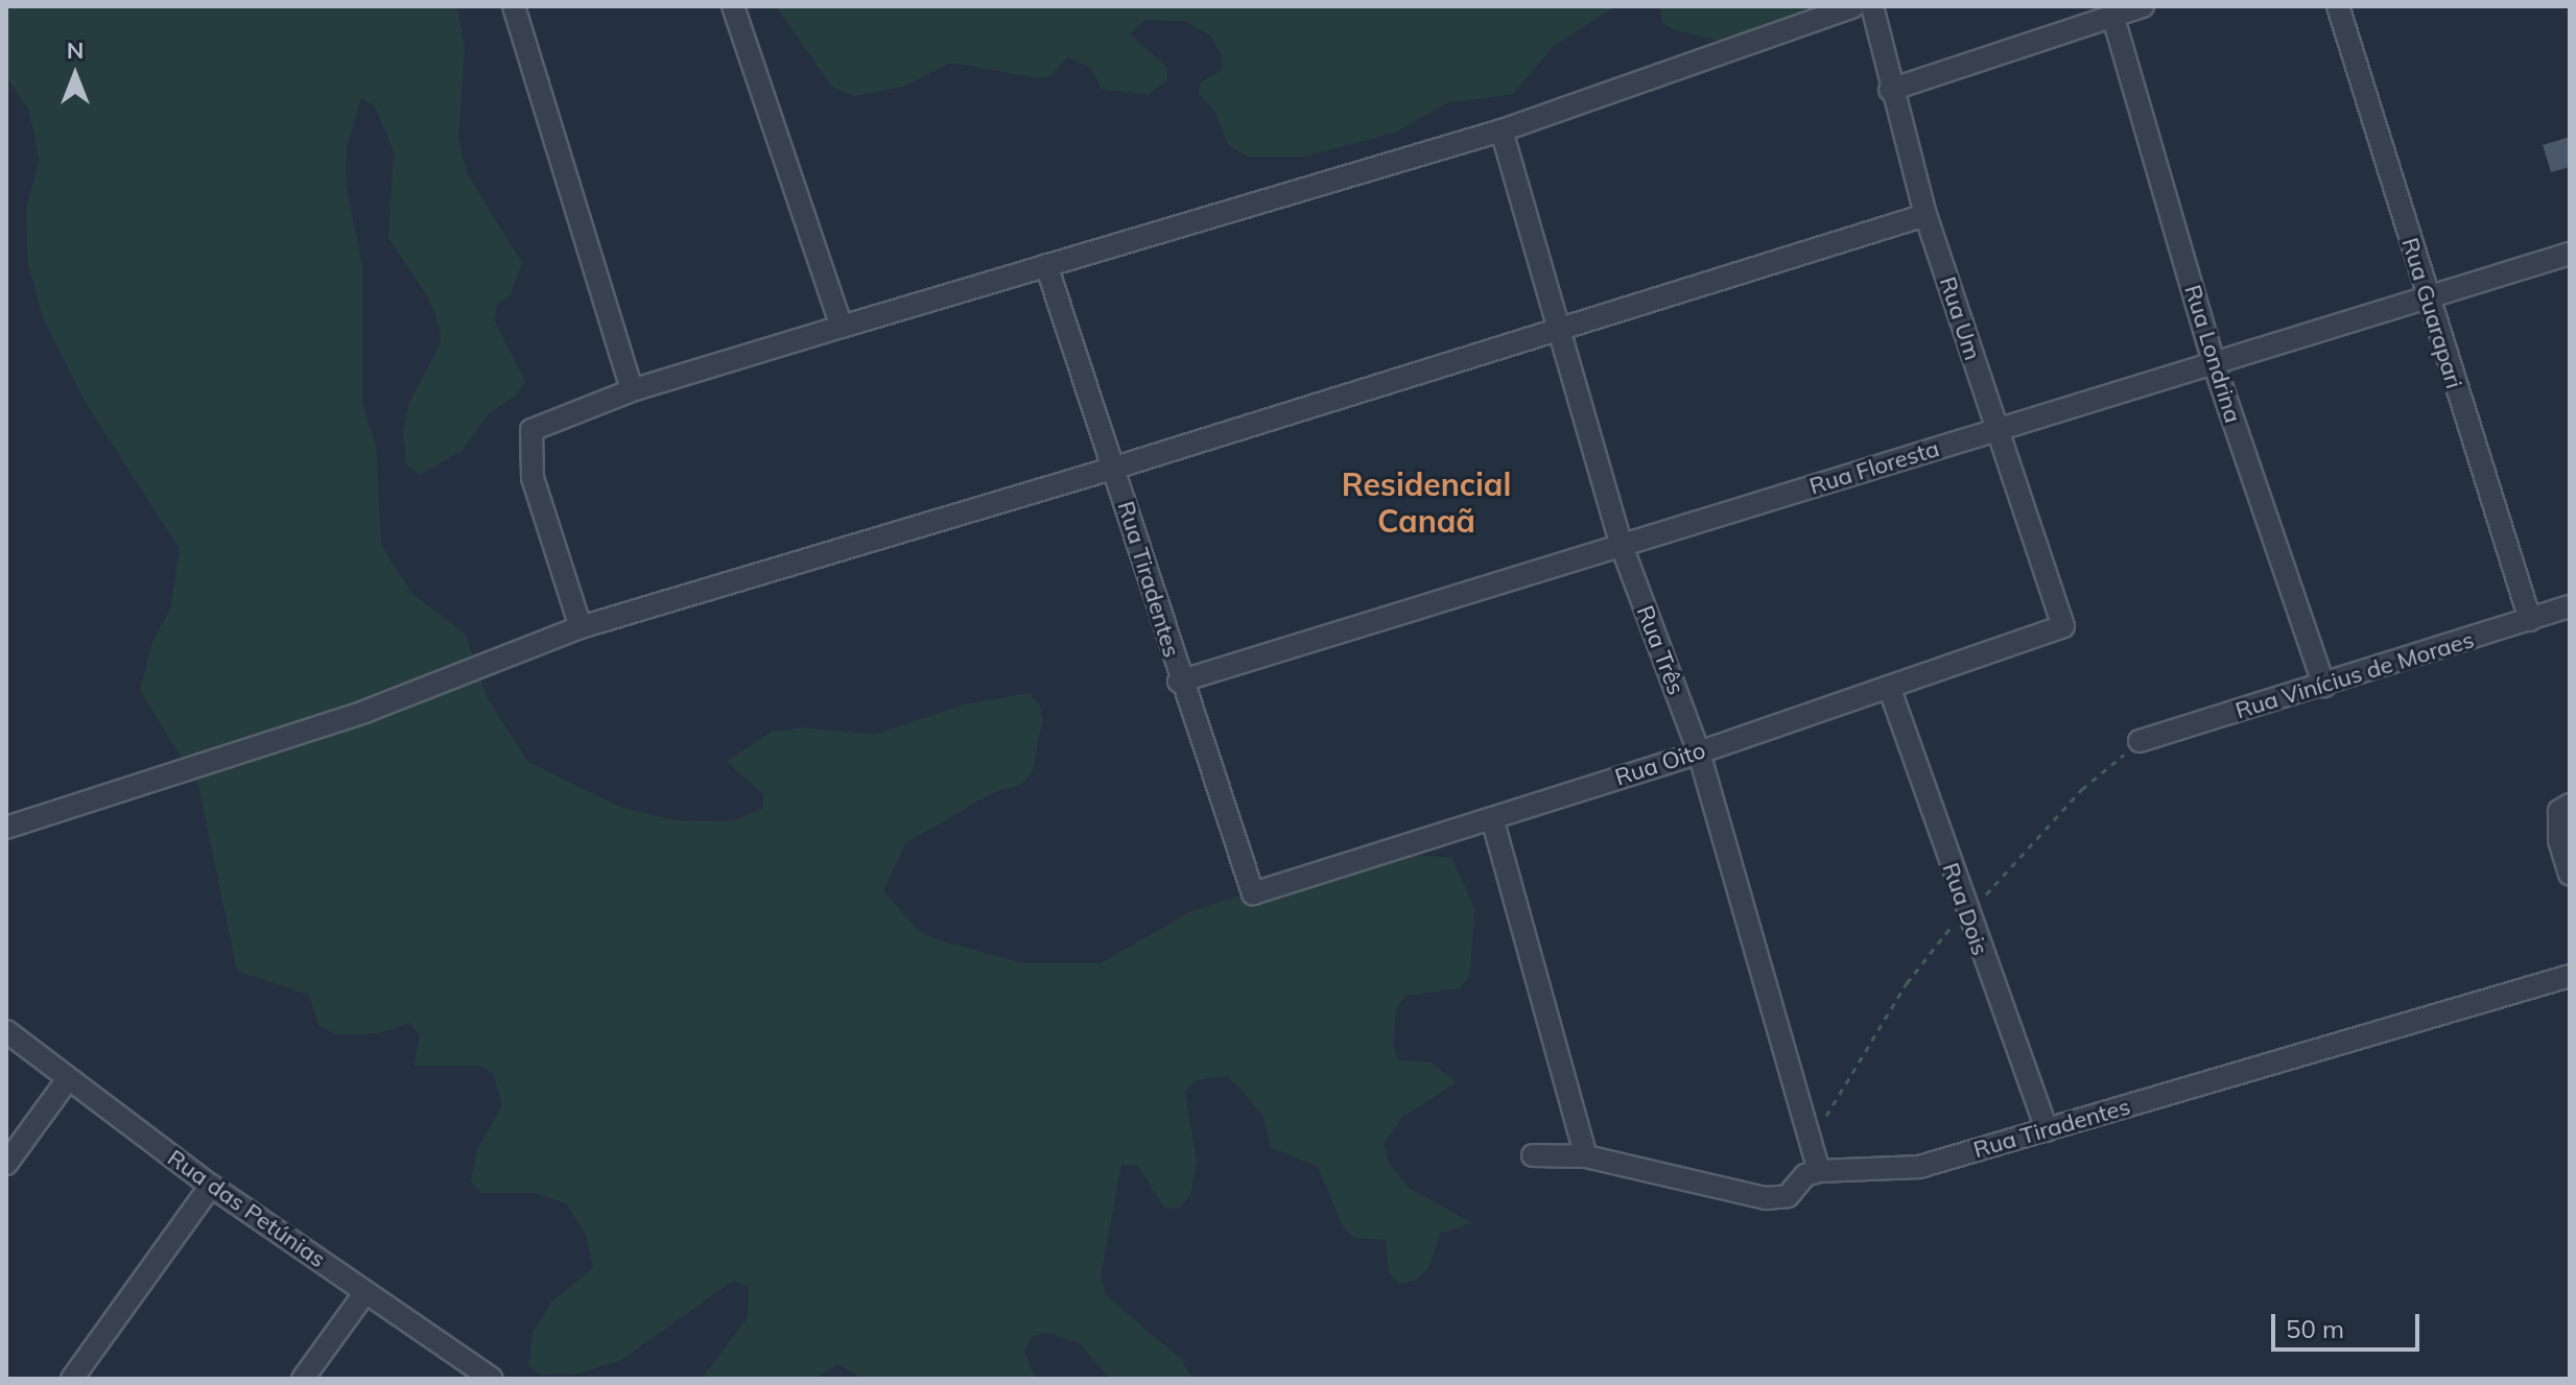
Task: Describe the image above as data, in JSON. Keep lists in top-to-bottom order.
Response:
{
  "streets": {
    "street": [
      "Rua Guarapari",
      "Rua Um",
      "Rua Londrina",
      "Rua Floresta",
      "Rua Tiradentes",
      "Rua Três",
      "Rua Vinícius de Moraes",
      "Rua Oito",
      "Rua Dois",
      "Rua das Petúnias"
    ]
  },
  "crossings": [
    ["Rua Guarapari", "Rua Floresta"],
    ["Rua Guarapari", "Rua Vinícius de Moraes"],
    ["Rua Um", "Rua Floresta"],
    ["Rua Um", "Rua Oito"],
    ["Rua Londrina", "Rua Floresta"],
    ["Rua Londrina", "Rua Vinícius de Moraes"],
    ["Rua Floresta", "Rua Tiradentes"],
    ["Rua Floresta", "Rua Três"],
    ["Rua Tiradentes", "Rua Três"],
    ["Rua Tiradentes", "Rua Oito"],
    ["Rua Tiradentes", "Rua Dois"],
    ["Rua Três", "Rua Oito"],
    ["Rua Oito", "Rua Dois"]
  ],
  "districts": ["Residencial Canaã"],
  "scale_bar": "50 m",
  "north": "top"
}
